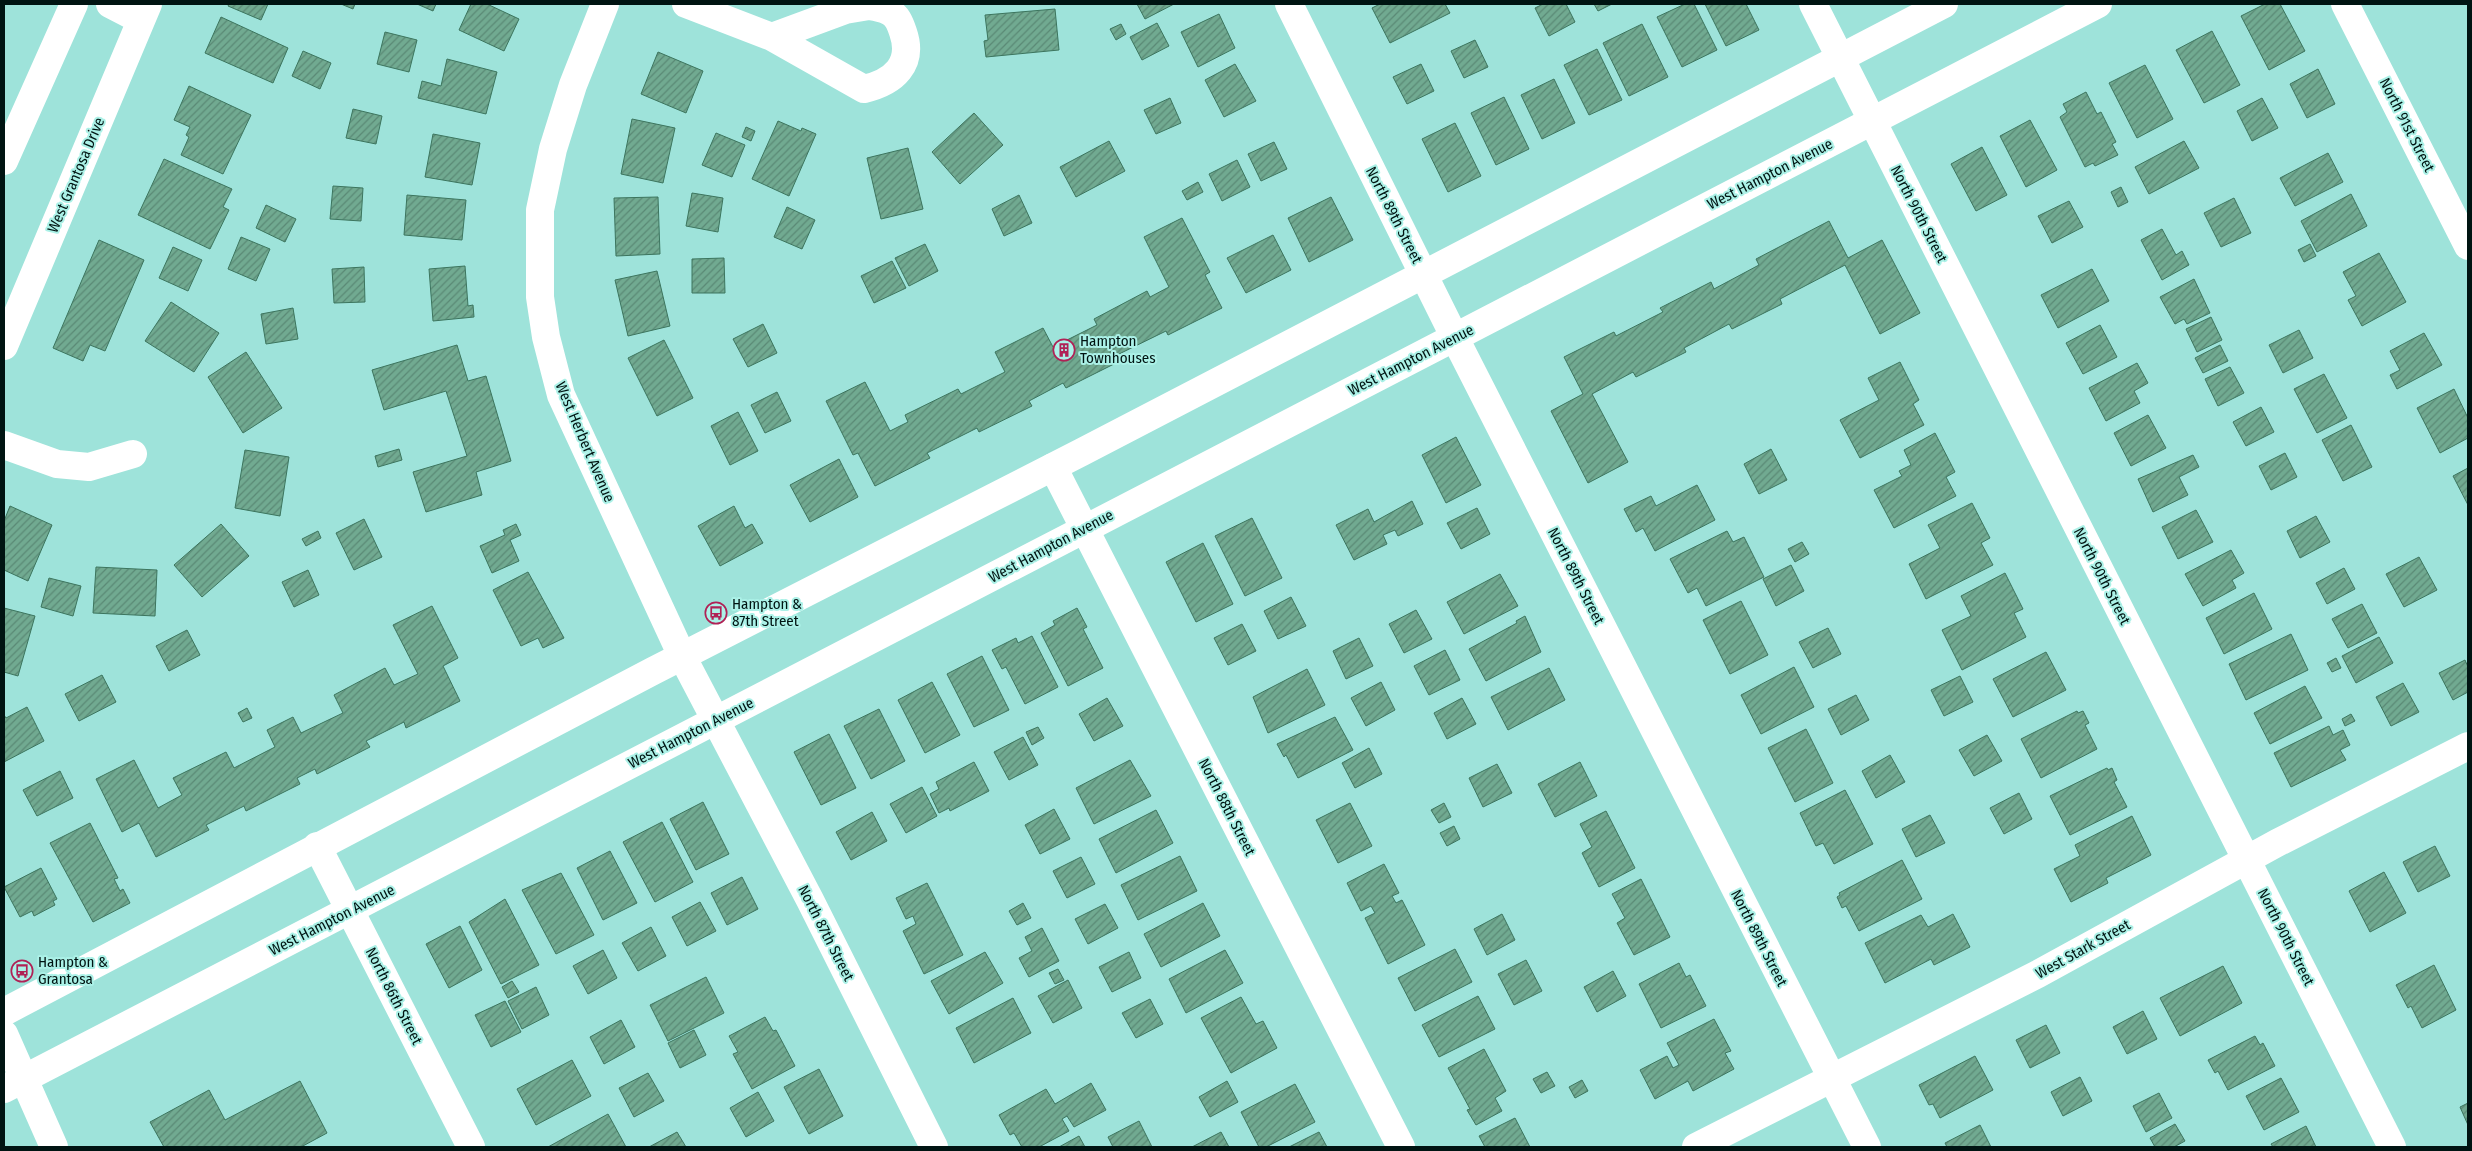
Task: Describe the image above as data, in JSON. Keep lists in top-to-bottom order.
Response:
{
  "streets": {
    "street": [
      "North 91st Street",
      "West Hampton Avenue",
      "West Grantosa Drive",
      "North 90th Street",
      "North 89th Street",
      "West Herbert Avenue",
      "North 88th Street",
      "North 87th Street",
      "West Stark Street",
      "North 86th Street"
    ]
  },
  "crossings": [
    ["West Hampton Avenue", "North 90th Street"],
    ["West Hampton Avenue", "North 89th Street"],
    ["West Hampton Avenue", "West Herbert Avenue"],
    ["West Hampton Avenue", "North 88th Street"],
    ["West Hampton Avenue", "North 87th Street"],
    ["West Hampton Avenue", "North 86th Street"],
    ["North 90th Street", "West Stark Street"],
    ["North 89th Street", "West Stark Street"],
    ["West Herbert Avenue", "North 87th Street"]
  ],
  "places": {
    "building": ["Hampton Townhouses"],
    "bus stop": ["Hampton & 87th Street", "Hampton & Grantosa"]
  }
}
